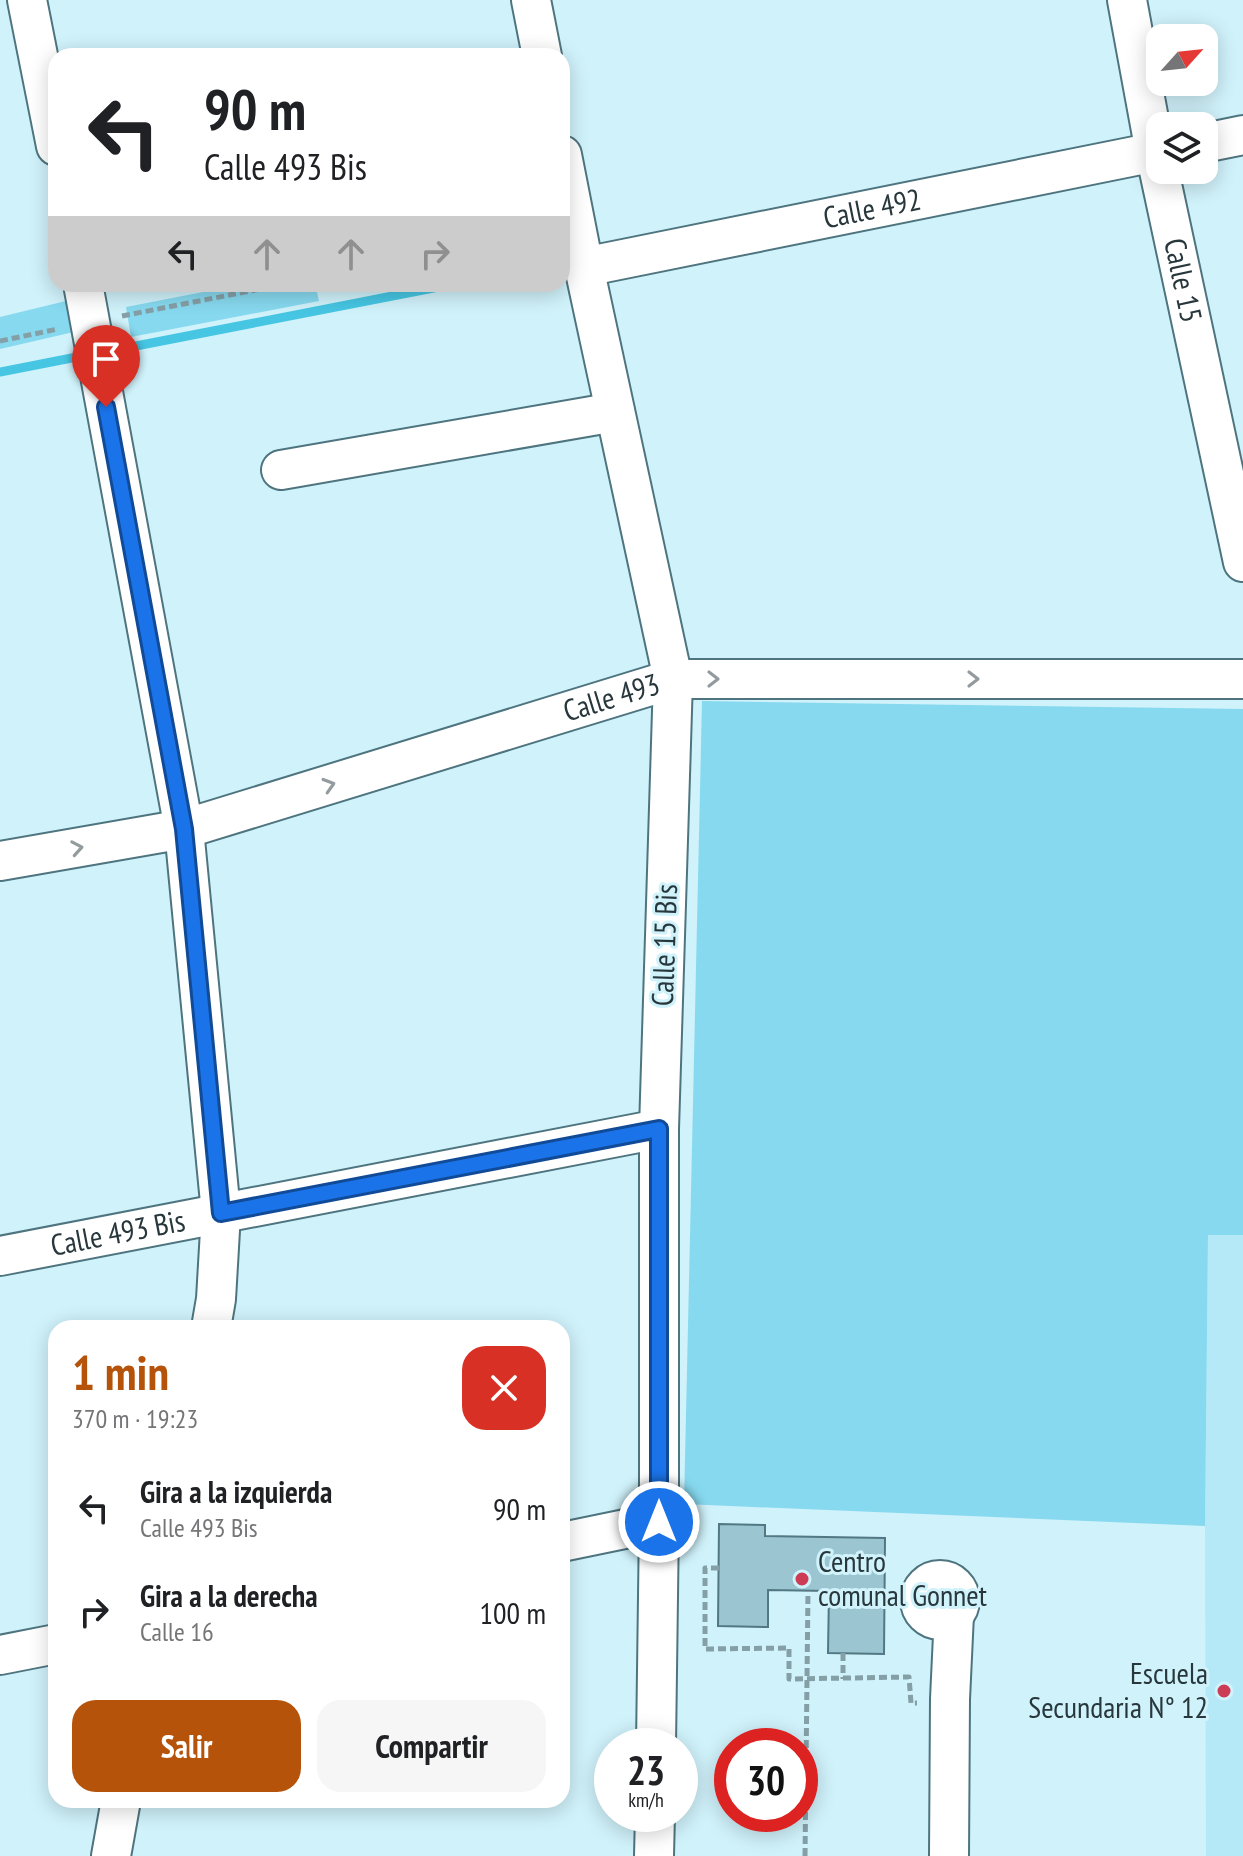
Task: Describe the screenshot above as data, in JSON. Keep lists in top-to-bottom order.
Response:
{
  "streets": {
    "street": [
      "Calle 492",
      "Calle 15",
      "Calle 493",
      "Calle 15 Bis",
      "Calle 493 Bis"
    ]
  },
  "crossings": [
    ["Calle 492", "Calle 15 Bis"],
    ["Calle 493", "Calle 15 Bis"],
    ["Calle 15 Bis", "Calle 493 Bis"]
  ],
  "one_way": ["Calle 493"],
  "places": ["Centro comunal Gonnet", "Escuela Secundaria N° 12"],
  "north": "top right",
  "page": {
    "turn": ["90 m", "Calle 493 Bis"],
    "heading": ["1 min", "370 m · 19:23"],
    "list": [
      {
        "name": "Gira a la izquierda",
        "note": "Calle 493 Bis",
        "value": "90 m"
      },
      {
        "name": "Gira a la derecha",
        "note": "Calle 16",
        "value": "100 m"
      }
    ],
    "buttons": ["Salir", "Compartir"],
    "speed": "23 km/h",
    "limit": "30"
  }
}
